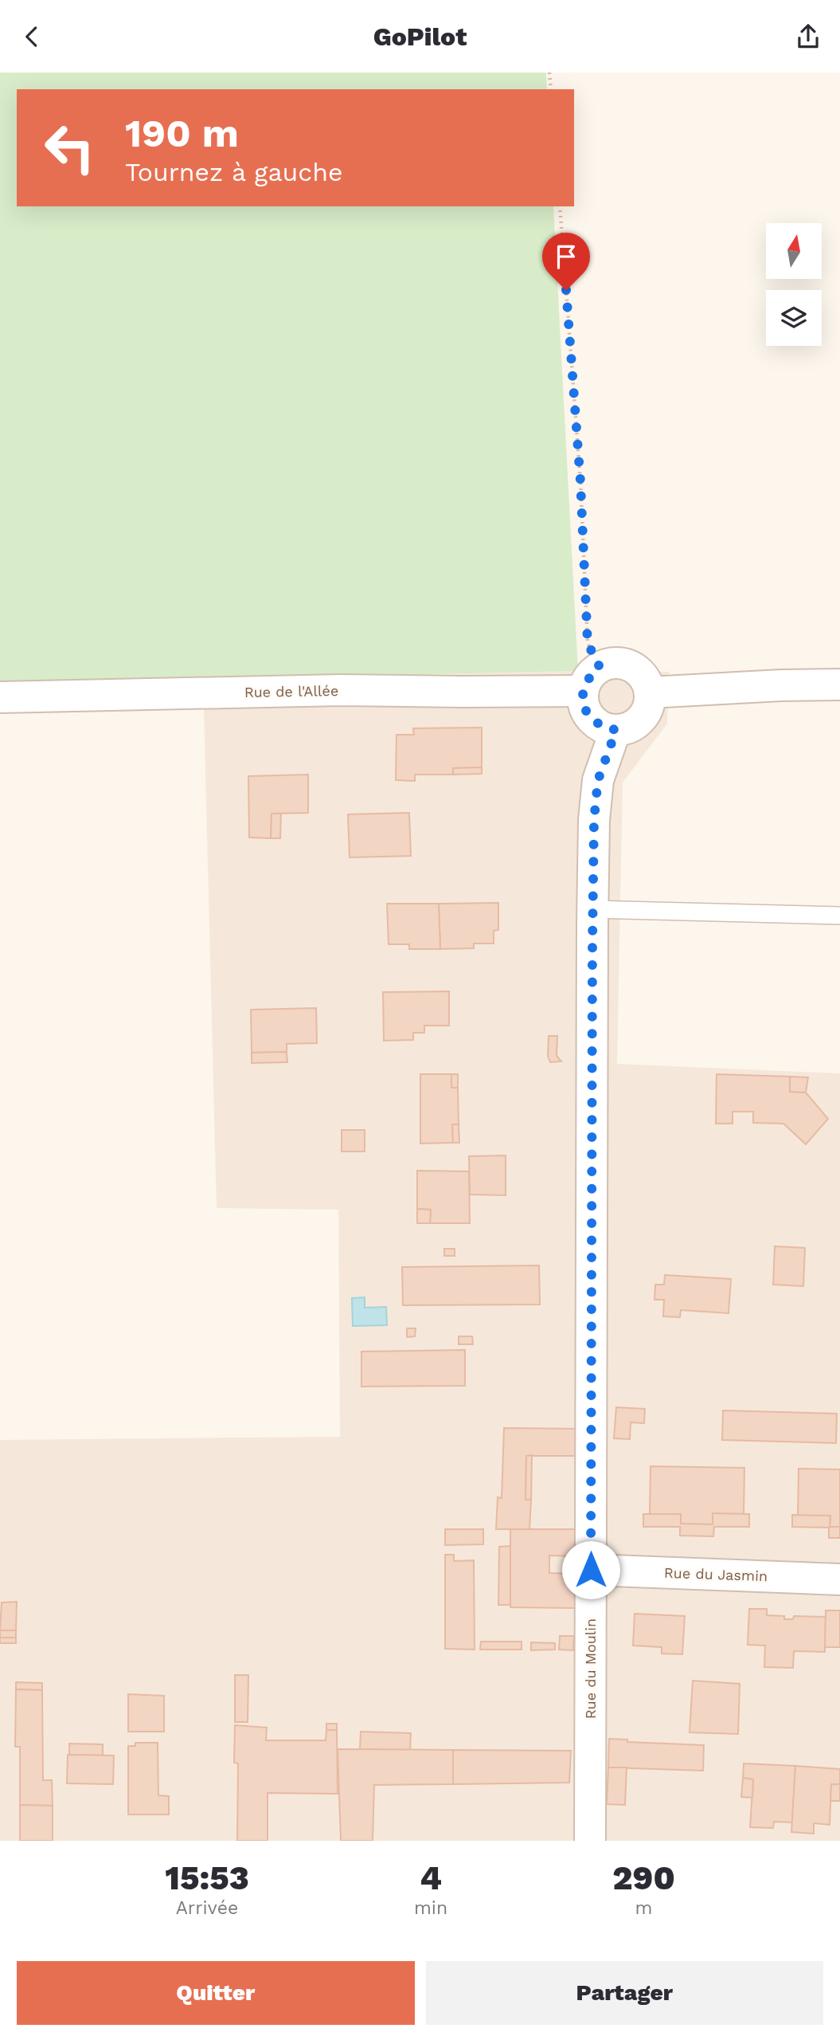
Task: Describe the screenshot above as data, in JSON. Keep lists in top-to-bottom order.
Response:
{
  "streets": {
    "street": ["Rue de l'Allée", "Rue du Jasmin", "Rue du Moulin"]
  },
  "crossings": [
    ["Rue de l'Allée", "Rue du Moulin"],
    ["Rue du Jasmin", "Rue du Moulin"]
  ],
  "north": "top",
  "page": {
    "header": "GoPilot",
    "turn": ["190 m", "Tournez à gauche"],
    "eta": [
      "15:53",
      "Arrivée",
      "4",
      "min",
      "290",
      "m"
    ],
    "buttons": ["Quitter", "Partager"]
  }
}
